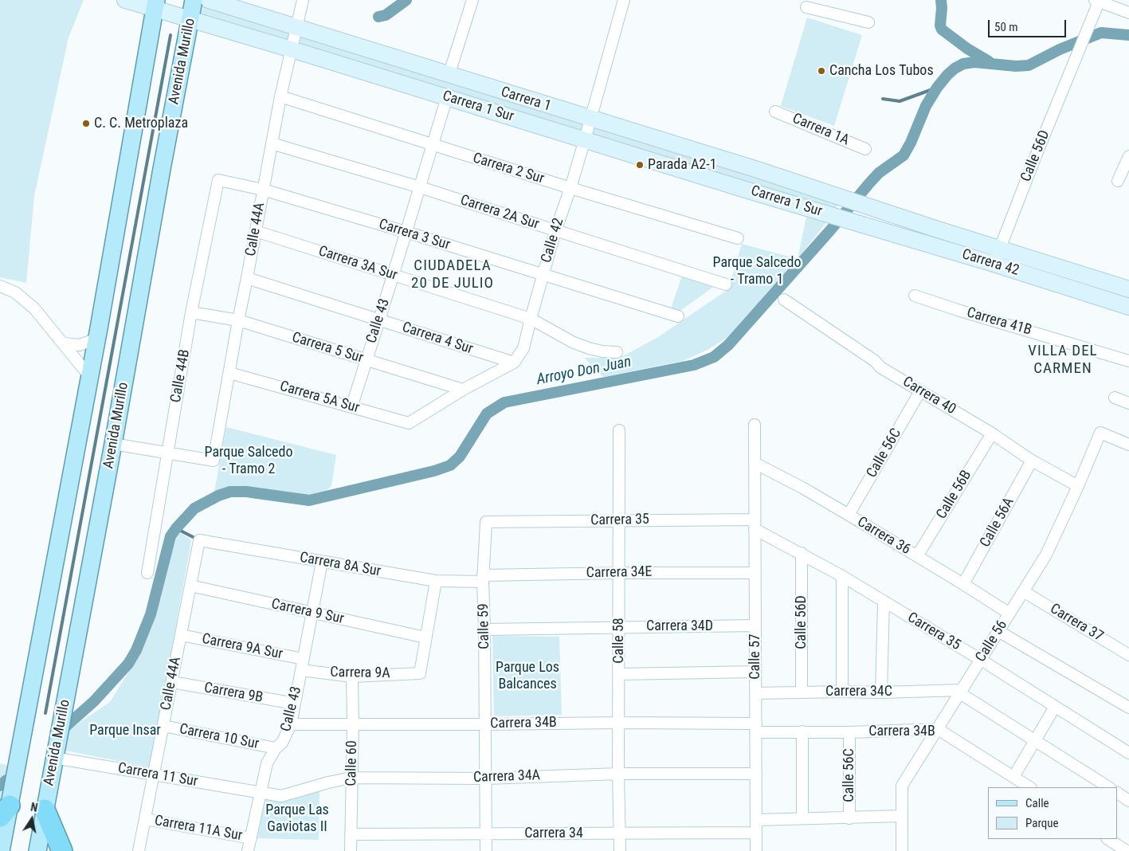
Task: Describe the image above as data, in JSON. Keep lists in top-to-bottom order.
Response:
{
  "streets": {
    "main road": ["Avenida Murillo"],
    "street": [
      "Carrera 1",
      "Carrera 1 Sur",
      "Carrera 1A",
      "Calle 56D",
      "Carrera 2 Sur",
      "Carrera 2A Sur",
      "Calle 44A",
      "Carrera 3 Sur",
      "Calle 42",
      "Carrera 42",
      "Carrera 3A Sur",
      "Calle 43",
      "Carrera 41B",
      "Carrera 4 Sur",
      "Carrera 5 Sur",
      "Calle 44B",
      "Carrera 40",
      "Carrera 5A Sur",
      "Calle 56C",
      "Calle 56B",
      "Carrera 35",
      "Calle 56A",
      "Carrera 36",
      "Carrera 8A Sur",
      "Carrera 34E",
      "Carrera 9 Sur",
      "Carrera 37",
      "Calle 59",
      "Carrera 34D",
      "Calle 58",
      "Calle 56",
      "Carrera 9A Sur",
      "Calle 57",
      "Carrera 9A",
      "Carrera 34C",
      "Carrera 9B",
      "Carrera 34B",
      "Carrera 10 Sur",
      "Calle 60",
      "Carrera 11 Sur",
      "Carrera 34A",
      "Carrera 11A Sur",
      "Carrera 34"
    ]
  },
  "crossings": [
    ["Avenida Murillo", "Carrera 1 Sur"],
    ["Avenida Murillo", "Carrera 11 Sur"],
    ["Carrera 1", "Calle 44A"],
    ["Carrera 1", "Calle 42"],
    ["Carrera 1", "Carrera 42"],
    ["Carrera 1 Sur", "Calle 44A"],
    ["Carrera 1 Sur", "Calle 42"],
    ["Carrera 1 Sur", "Carrera 42"],
    ["Carrera 1 Sur", "Calle 43"],
    ["Calle 56D", "Carrera 42"],
    ["Calle 56D", "Carrera 35"],
    ["Calle 56D", "Carrera 34C"],
    ["Carrera 2 Sur", "Calle 44A"],
    ["Carrera 2 Sur", "Calle 42"],
    ["Carrera 2 Sur", "Calle 43"],
    ["Carrera 2A Sur", "Calle 44A"],
    ["Carrera 2A Sur", "Calle 42"],
    ["Carrera 2A Sur", "Calle 43"],
    ["Calle 44A", "Carrera 3 Sur"],
    ["Calle 44A", "Carrera 3A Sur"],
    ["Calle 44A", "Carrera 4 Sur"],
    ["Calle 44A", "Carrera 5 Sur"],
    ["Calle 44A", "Calle 44B"],
    ["Calle 44A", "Carrera 5A Sur"],
    ["Calle 44A", "Carrera 8A Sur"],
    ["Calle 44A", "Carrera 9 Sur"],
    ["Calle 44A", "Carrera 9A Sur"],
    ["Calle 44A", "Carrera 9B"],
    ["Calle 44A", "Carrera 10 Sur"],
    ["Calle 44A", "Carrera 11 Sur"],
    ["Calle 44A", "Carrera 11A Sur"],
    ["Carrera 3 Sur", "Calle 42"],
    ["Carrera 3 Sur", "Calle 43"],
    ["Carrera 3 Sur", "Calle 44B"],
    ["Calle 42", "Carrera 3A Sur"],
    ["Calle 42", "Carrera 4 Sur"],
    ["Carrera 3A Sur", "Calle 43"],
    ["Calle 43", "Carrera 4 Sur"],
    ["Calle 43", "Carrera 5 Sur"],
    ["Calle 43", "Carrera 5A Sur"],
    ["Calle 43", "Carrera 8A Sur"],
    ["Calle 43", "Carrera 9 Sur"],
    ["Calle 43", "Carrera 9A Sur"],
    ["Calle 43", "Carrera 9A"],
    ["Calle 43", "Carrera 9B"],
    ["Calle 43", "Carrera 34B"],
    ["Calle 43", "Carrera 10 Sur"],
    ["Calle 43", "Carrera 11 Sur"],
    ["Calle 43", "Carrera 34A"],
    ["Calle 43", "Carrera 11A Sur"],
    ["Carrera 5 Sur", "Calle 44B"],
    ["Carrera 5 Sur", "Carrera 5A Sur"],
    ["Carrera 40", "Calle 56C"],
    ["Carrera 40", "Calle 56B"],
    ["Carrera 40", "Calle 56A"],
    ["Carrera 40", "Calle 56"],
    ["Calle 56C", "Carrera 36"],
    ["Calle 56C", "Carrera 34B"],
    ["Calle 56B", "Carrera 36"],
    ["Carrera 35", "Calle 59"],
    ["Carrera 35", "Calle 58"],
    ["Carrera 35", "Calle 56"],
    ["Carrera 35", "Calle 57"],
    ["Calle 56A", "Carrera 36"],
    ["Carrera 36", "Calle 56"],
    ["Carrera 36", "Calle 57"],
    ["Carrera 8A Sur", "Carrera 34E"],
    ["Carrera 8A Sur", "Calle 59"],
    ["Carrera 34E", "Calle 59"],
    ["Carrera 34E", "Calle 58"],
    ["Carrera 34E", "Calle 57"],
    ["Carrera 9 Sur", "Carrera 9A"],
    ["Carrera 37", "Calle 56"],
    ["Calle 59", "Carrera 34D"],
    ["Calle 59", "Carrera 34B"],
    ["Calle 59", "Carrera 34A"],
    ["Calle 59", "Carrera 34"],
    ["Carrera 34D", "Calle 58"],
    ["Carrera 34D", "Calle 57"],
    ["Calle 58", "Carrera 34B"],
    ["Calle 58", "Carrera 34A"],
    ["Calle 58", "Carrera 34"],
    ["Calle 56", "Carrera 34C"],
    ["Calle 56", "Carrera 34B"],
    ["Carrera 9A Sur", "Carrera 9A"],
    ["Calle 57", "Carrera 34C"],
    ["Calle 57", "Carrera 34B"],
    ["Calle 57", "Carrera 34A"],
    ["Calle 57", "Carrera 34"],
    ["Carrera 9A", "Calle 60"],
    ["Carrera 34B", "Calle 60"],
    ["Calle 60", "Carrera 34A"],
    ["Calle 60", "Carrera 34"],
    ["Carrera 11 Sur", "Carrera 34A"]
  ],
  "districts": ["CIUDADELA 20 DE JULIO", "VILLA DEL CARMEN"],
  "water": ["Arroyo Don Juan"],
  "parks": [
    "Parque Salcedo - Tramo 1",
    "Parque Salcedo - Tramo 2",
    "Parque Los Balcances",
    "Parque Insar",
    "Parque Las Gaviotas II"
  ],
  "places": ["Cancha Los Tubos", "C. C. Metroplaza", "Parada A2-1"],
  "legend": ["Calle", "Parque"],
  "scale_bar": "50 m",
  "north": "top"
}
